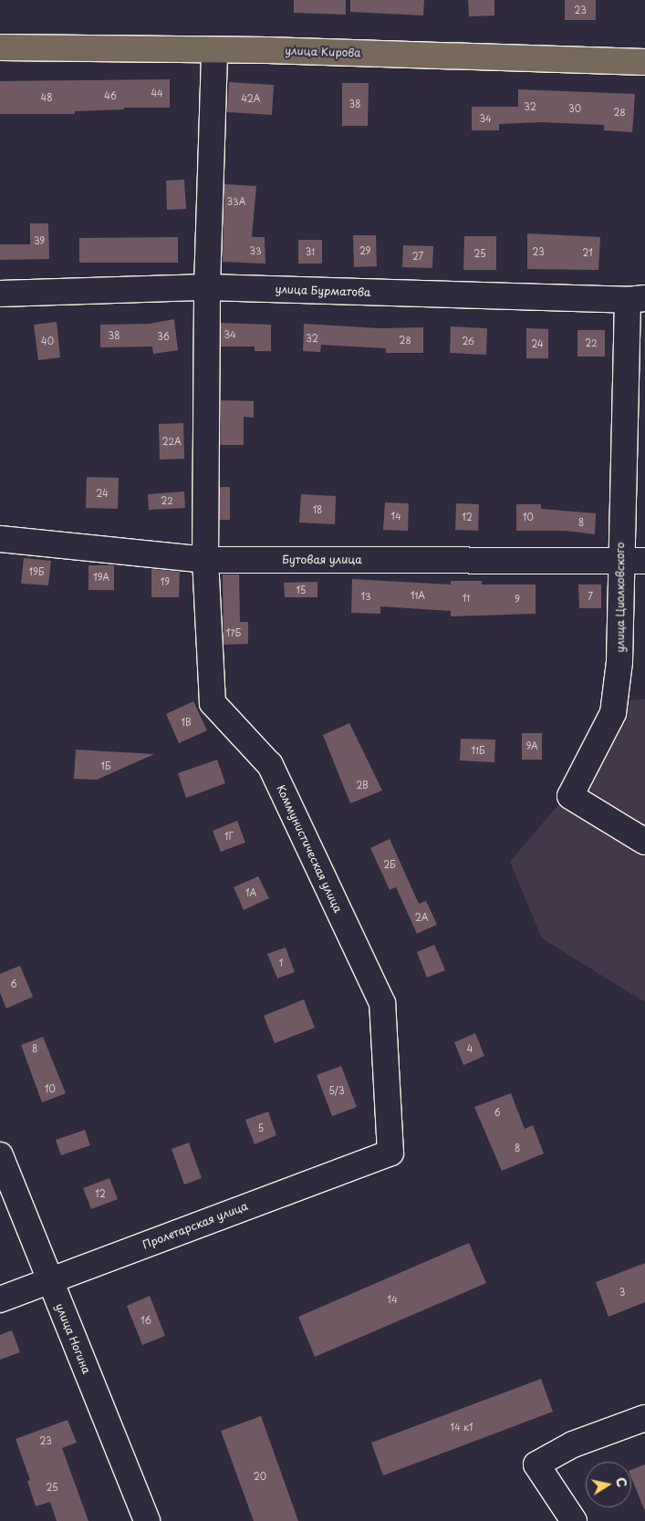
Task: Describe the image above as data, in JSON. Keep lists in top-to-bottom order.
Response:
{
  "streets": {
    "main road": ["улица Кирова"],
    "street": [
      "улица Бурматова",
      "Бутовая улица",
      "улица Циолковского",
      "Коммунистическая улица",
      "Пролетарская улица",
      "улица Ногина"
    ]
  },
  "crossings": [
    ["улица Кирова", "Коммунистическая улица"],
    ["улица Бурматова", "улица Циолковского"],
    ["улица Бурматова", "Коммунистическая улица"],
    ["Бутовая улица", "улица Циолковского"],
    ["Бутовая улица", "Коммунистическая улица"],
    ["Коммунистическая улица", "Пролетарская улица"],
    ["Пролетарская улица", "улица Ногина"]
  ],
  "house_numbers": [
    "23",
    "44",
    "46",
    "48",
    "42А",
    "38",
    "32",
    "30",
    "28",
    "34",
    "33А",
    "39",
    "33",
    "29",
    "31",
    "23",
    "21",
    "25",
    "27",
    "34",
    "38",
    "36",
    "32",
    "28",
    "40",
    "26",
    "22",
    "24",
    "22А",
    "24",
    "22",
    "18",
    "14",
    "12",
    "10",
    "8",
    "19Б",
    "19А",
    "19",
    "15",
    "11А",
    "13",
    "7",
    "11",
    "9",
    "17Б",
    "1В",
    "9А",
    "11Б",
    "1Б",
    "2В",
    "1Г",
    "2Б",
    "1А",
    "2А",
    "1",
    "6",
    "8",
    "4",
    "10",
    "5/3",
    "6",
    "5",
    "8",
    "12",
    "3",
    "14",
    "16",
    "14 к1",
    "23",
    "20",
    "25"
  ],
  "north": "right"
}
